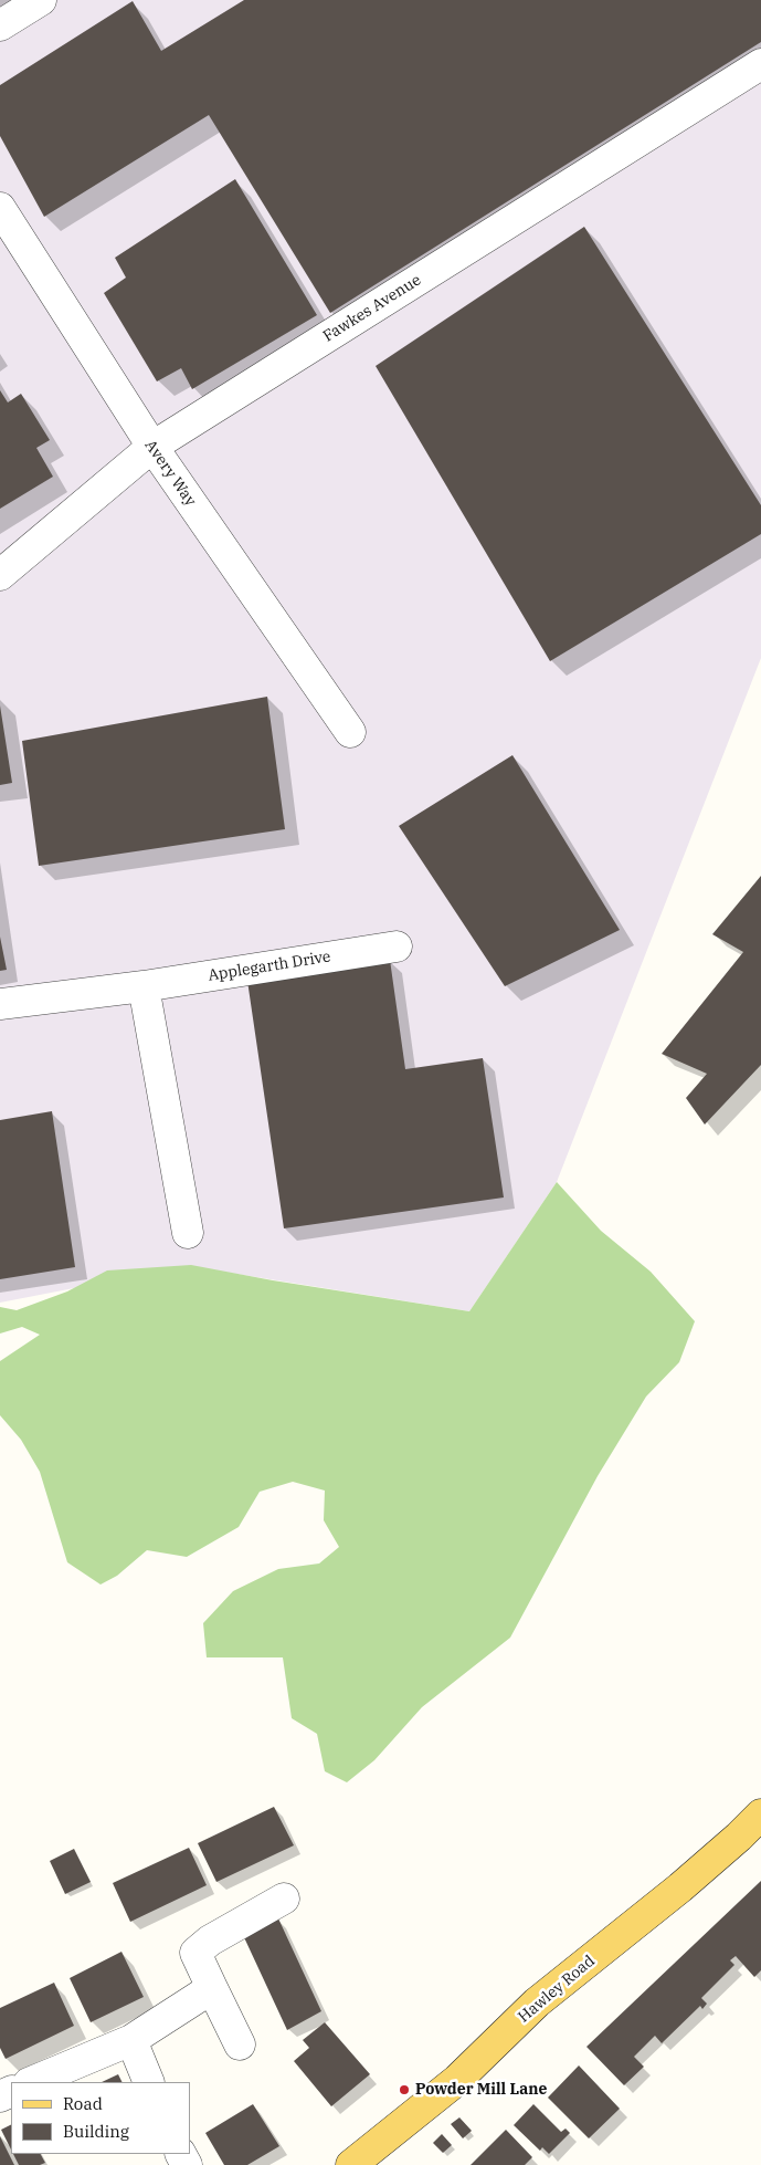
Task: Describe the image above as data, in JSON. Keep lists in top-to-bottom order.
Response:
{
  "streets": {
    "main road": ["Hawley Road"],
    "street": ["Fawkes Avenue", "Avery Way", "Applegarth Drive"]
  },
  "crossings": [
    ["Fawkes Avenue", "Avery Way"]
  ],
  "places": ["Powder Mill Lane"],
  "legend": ["Road", "Building"]
}
